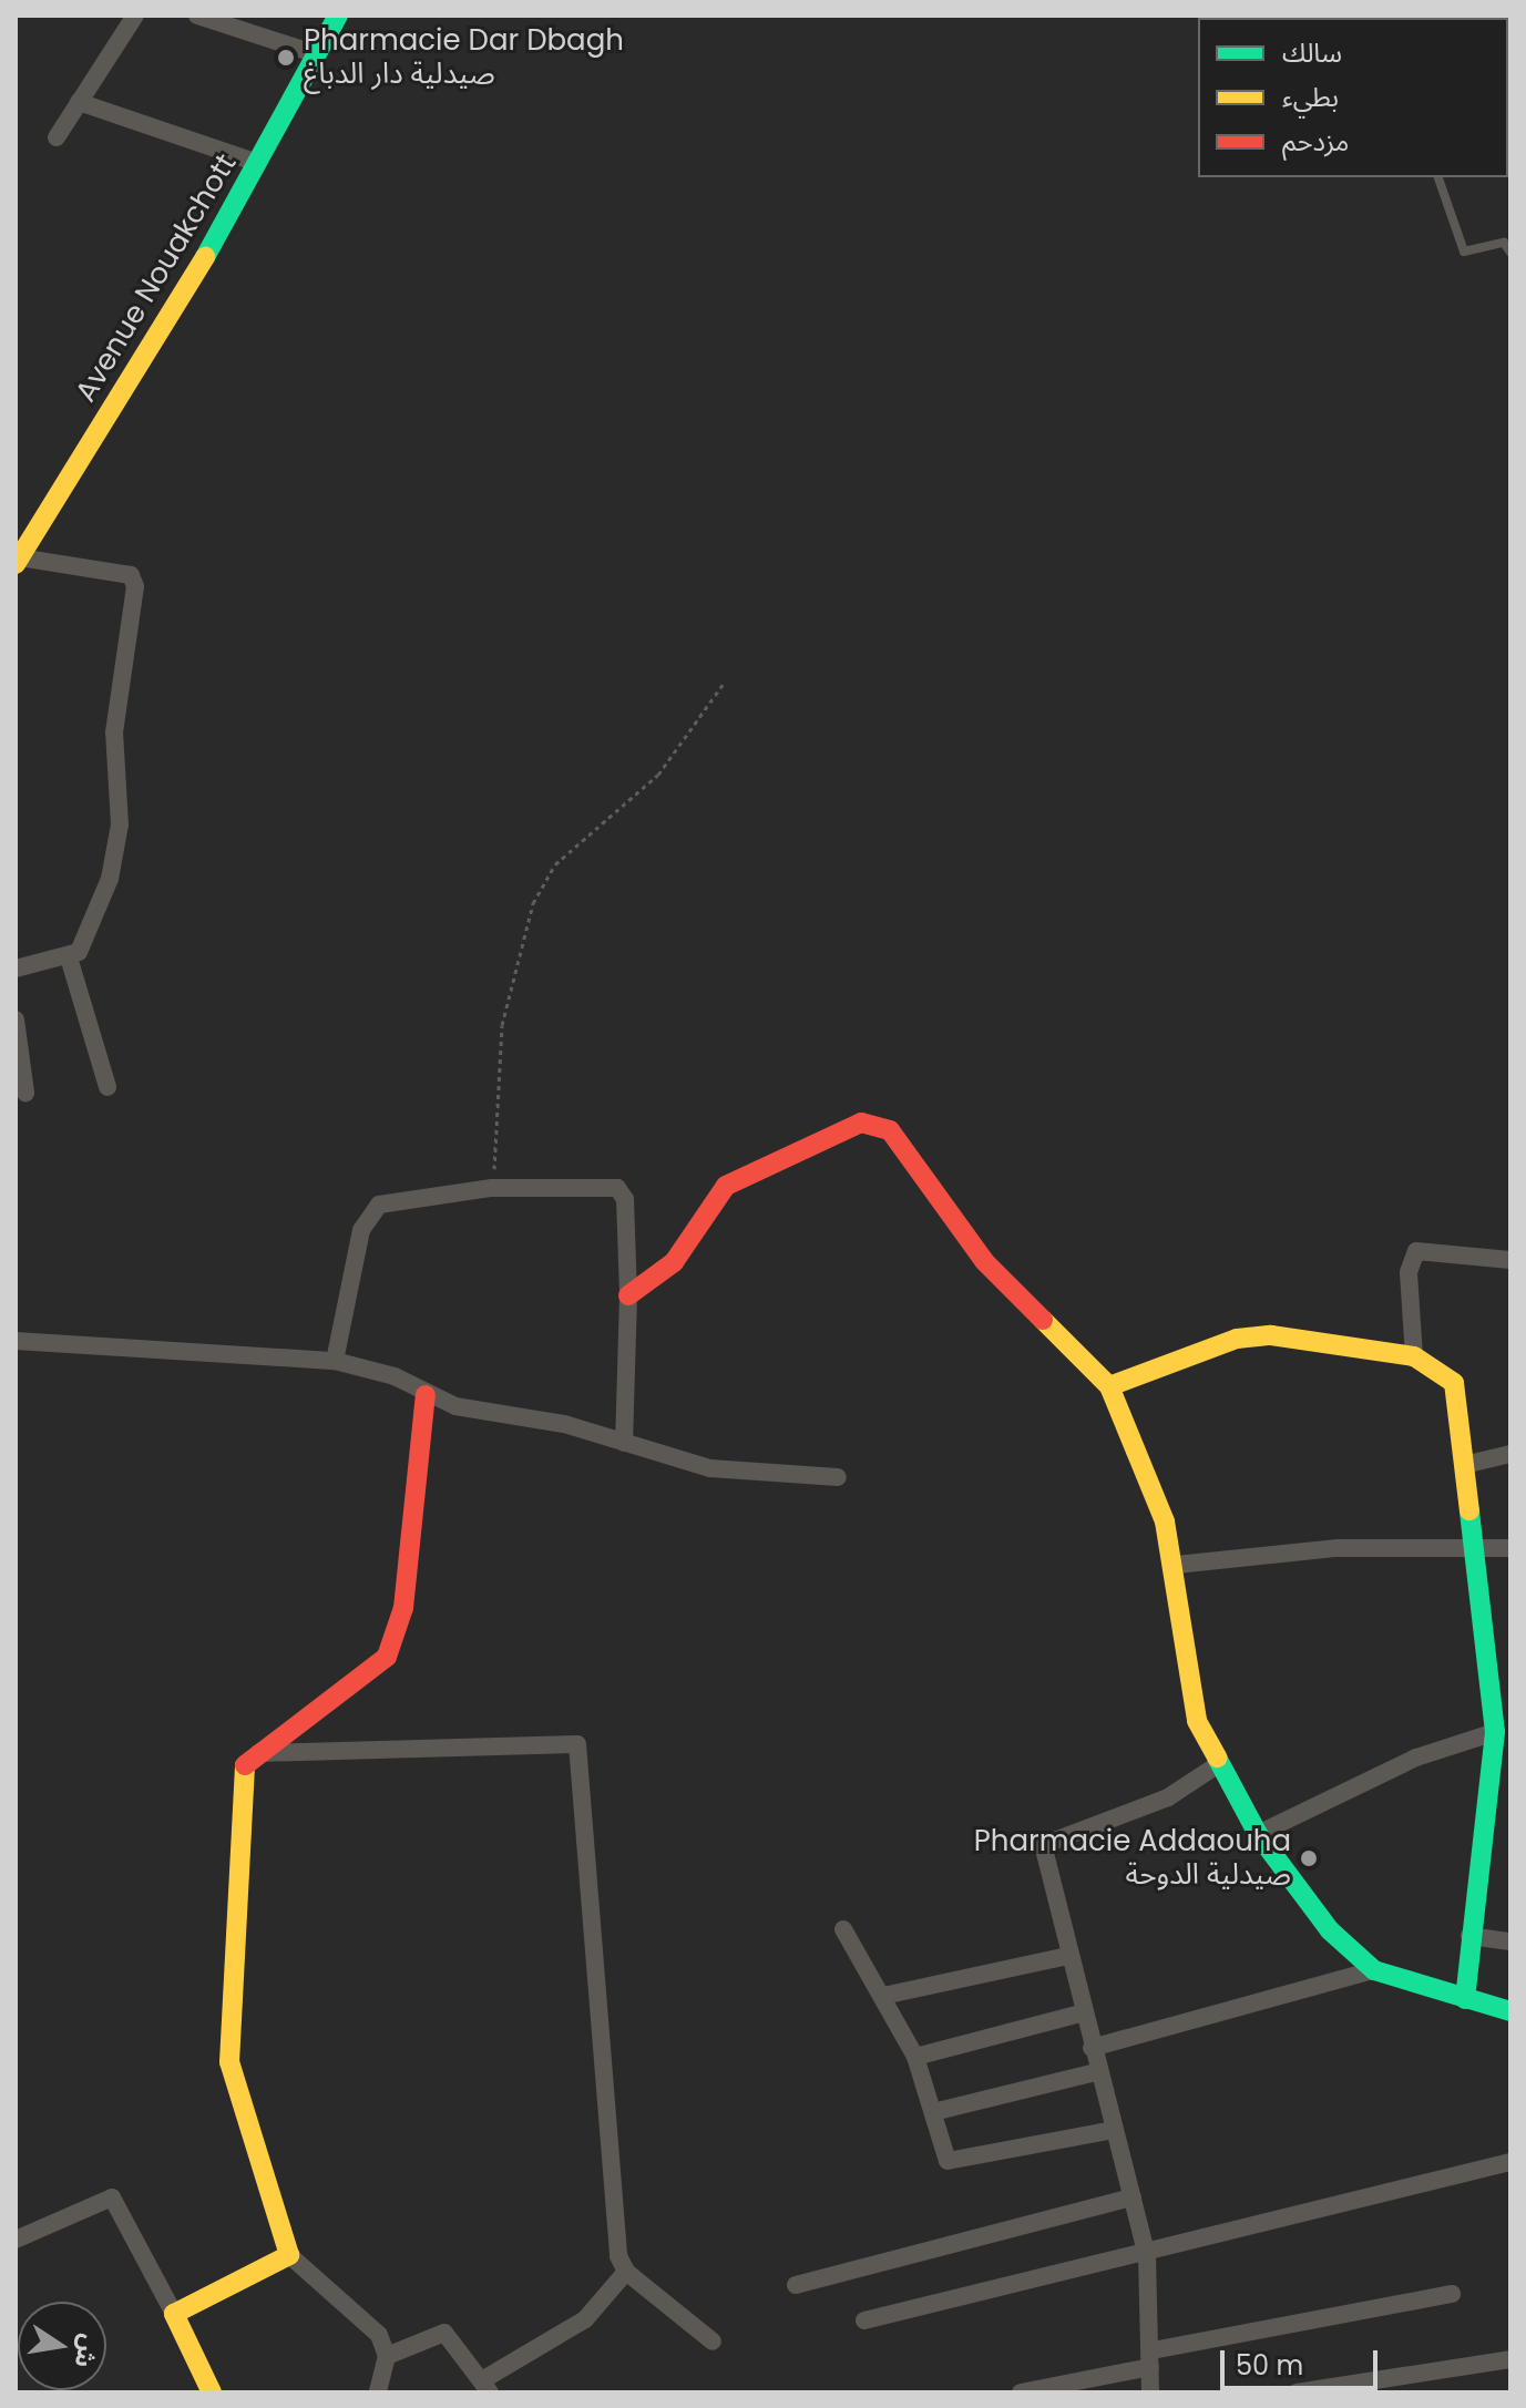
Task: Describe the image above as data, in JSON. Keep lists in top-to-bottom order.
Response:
{
  "streets": {
    "street": ["Avenue Nouakchott"]
  },
  "places": ["Pharmacie Dar Dbagh صيدلية دار الدباغ", "Pharmacie Addaouha صيدلية الدوحة"],
  "legend": ["سالك", "بطيء", "مزدحم"],
  "scale_bar": "50 m",
  "north": "right"
}
